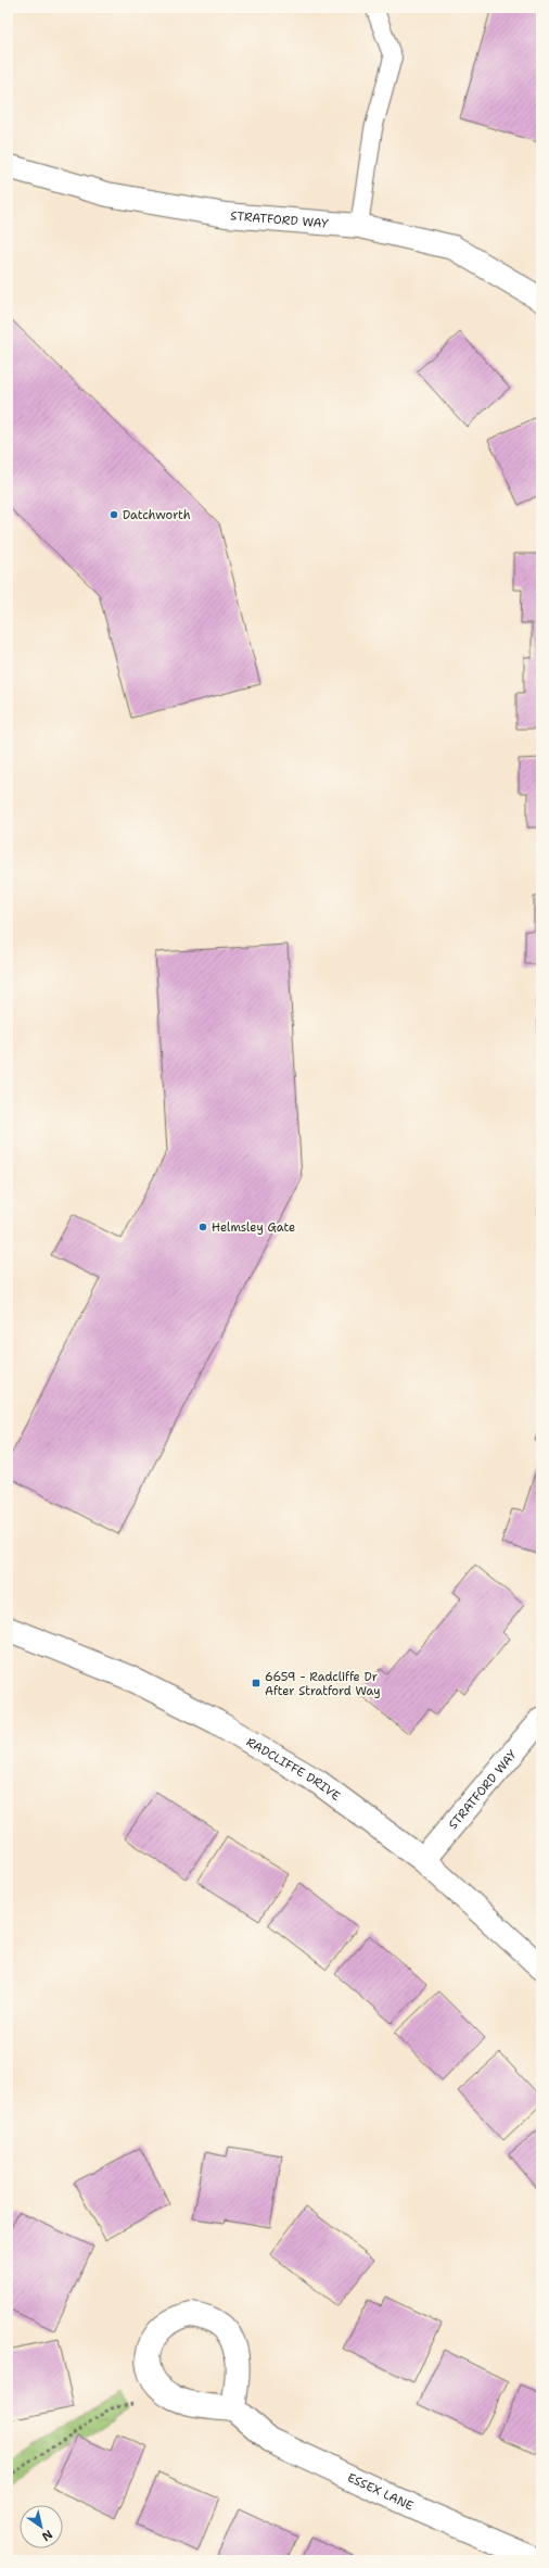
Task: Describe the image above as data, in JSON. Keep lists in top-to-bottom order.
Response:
{
  "streets": {
    "street": ["STRATFORD WAY", "RADCLIFFE DRIVE", "ESSEX LANE"]
  },
  "crossings": [
    ["STRATFORD WAY", "RADCLIFFE DRIVE"]
  ],
  "places": {
    "other": ["Datchworth", "Helmsley Gate"],
    "transit": ["6659 - Radcliffe Dr After Stratford Way"]
  },
  "north": "bottom right"
}
